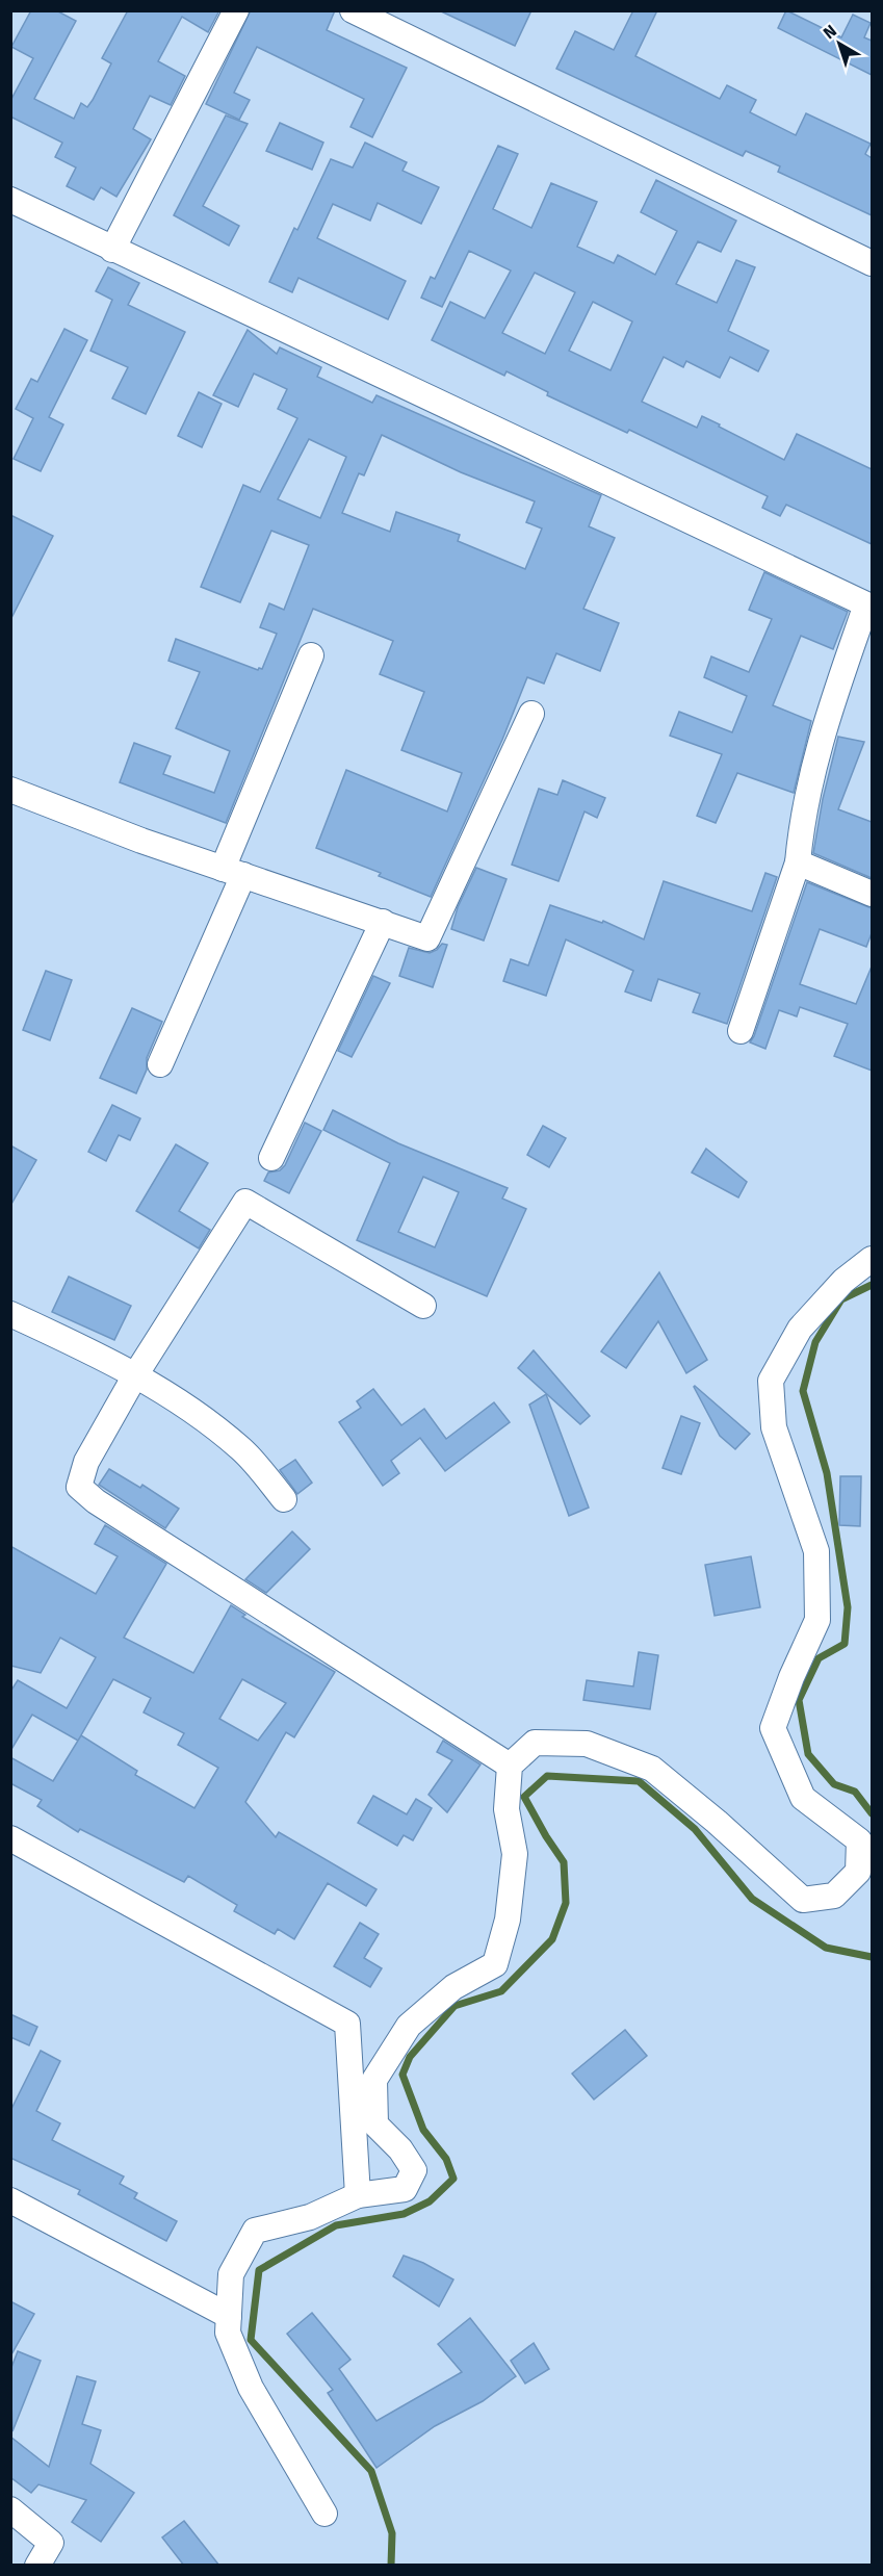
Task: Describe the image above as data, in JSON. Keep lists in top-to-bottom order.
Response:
{
  "north": "top left"
}
